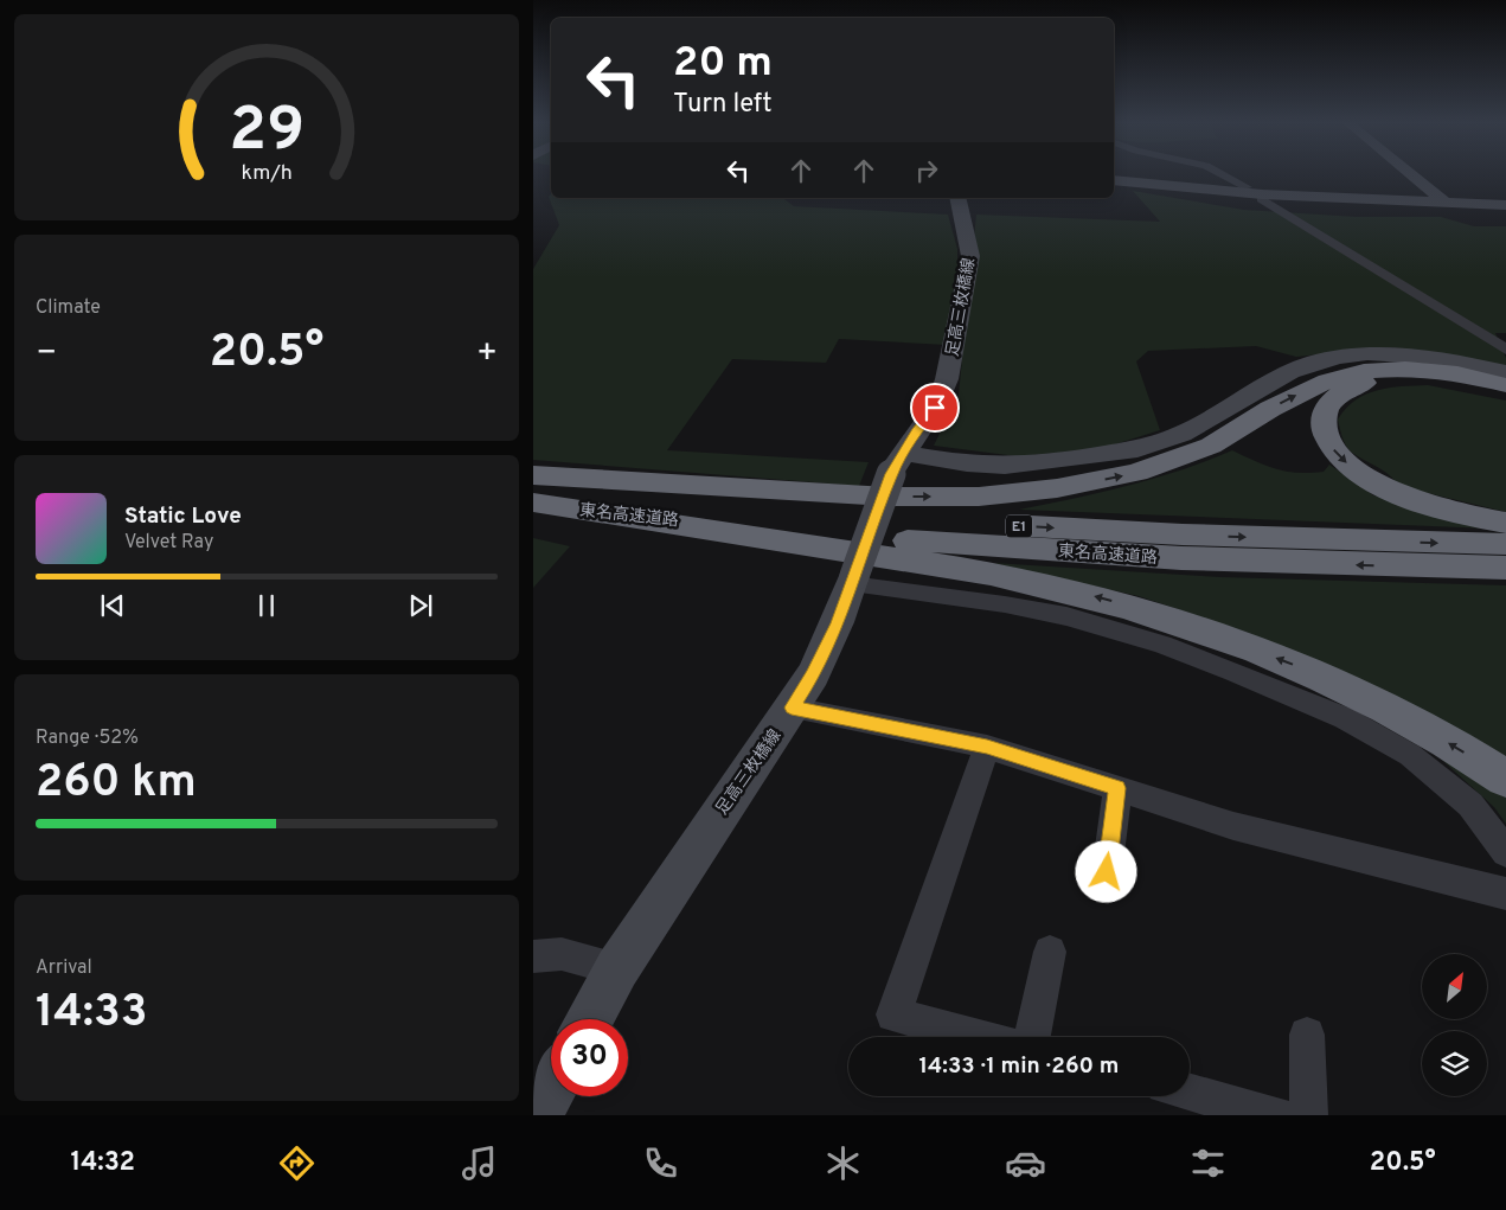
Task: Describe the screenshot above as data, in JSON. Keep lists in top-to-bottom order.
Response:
{
  "streets": {
    "highway": ["東名高速道路", "E1"],
    "main road": ["足高三枚橋線"]
  },
  "north": "top right",
  "page": {
    "turn": ["20 m", "Turn left"],
    "tile": [
      "Climate",
      ["Range · 52%", "260 km"],
      ["Arrival", "14:33"]
    ],
    "heat": ["−", "20.5°", "+"],
    "song": ["Static Love", "Velvet Ray"],
    "limit": "30",
    "trip": "14:33 · 1 min · 260 m",
    "tabs": ["14:32", "20.5°"],
    "gauge": ["29", "km/h"]
  }
}
